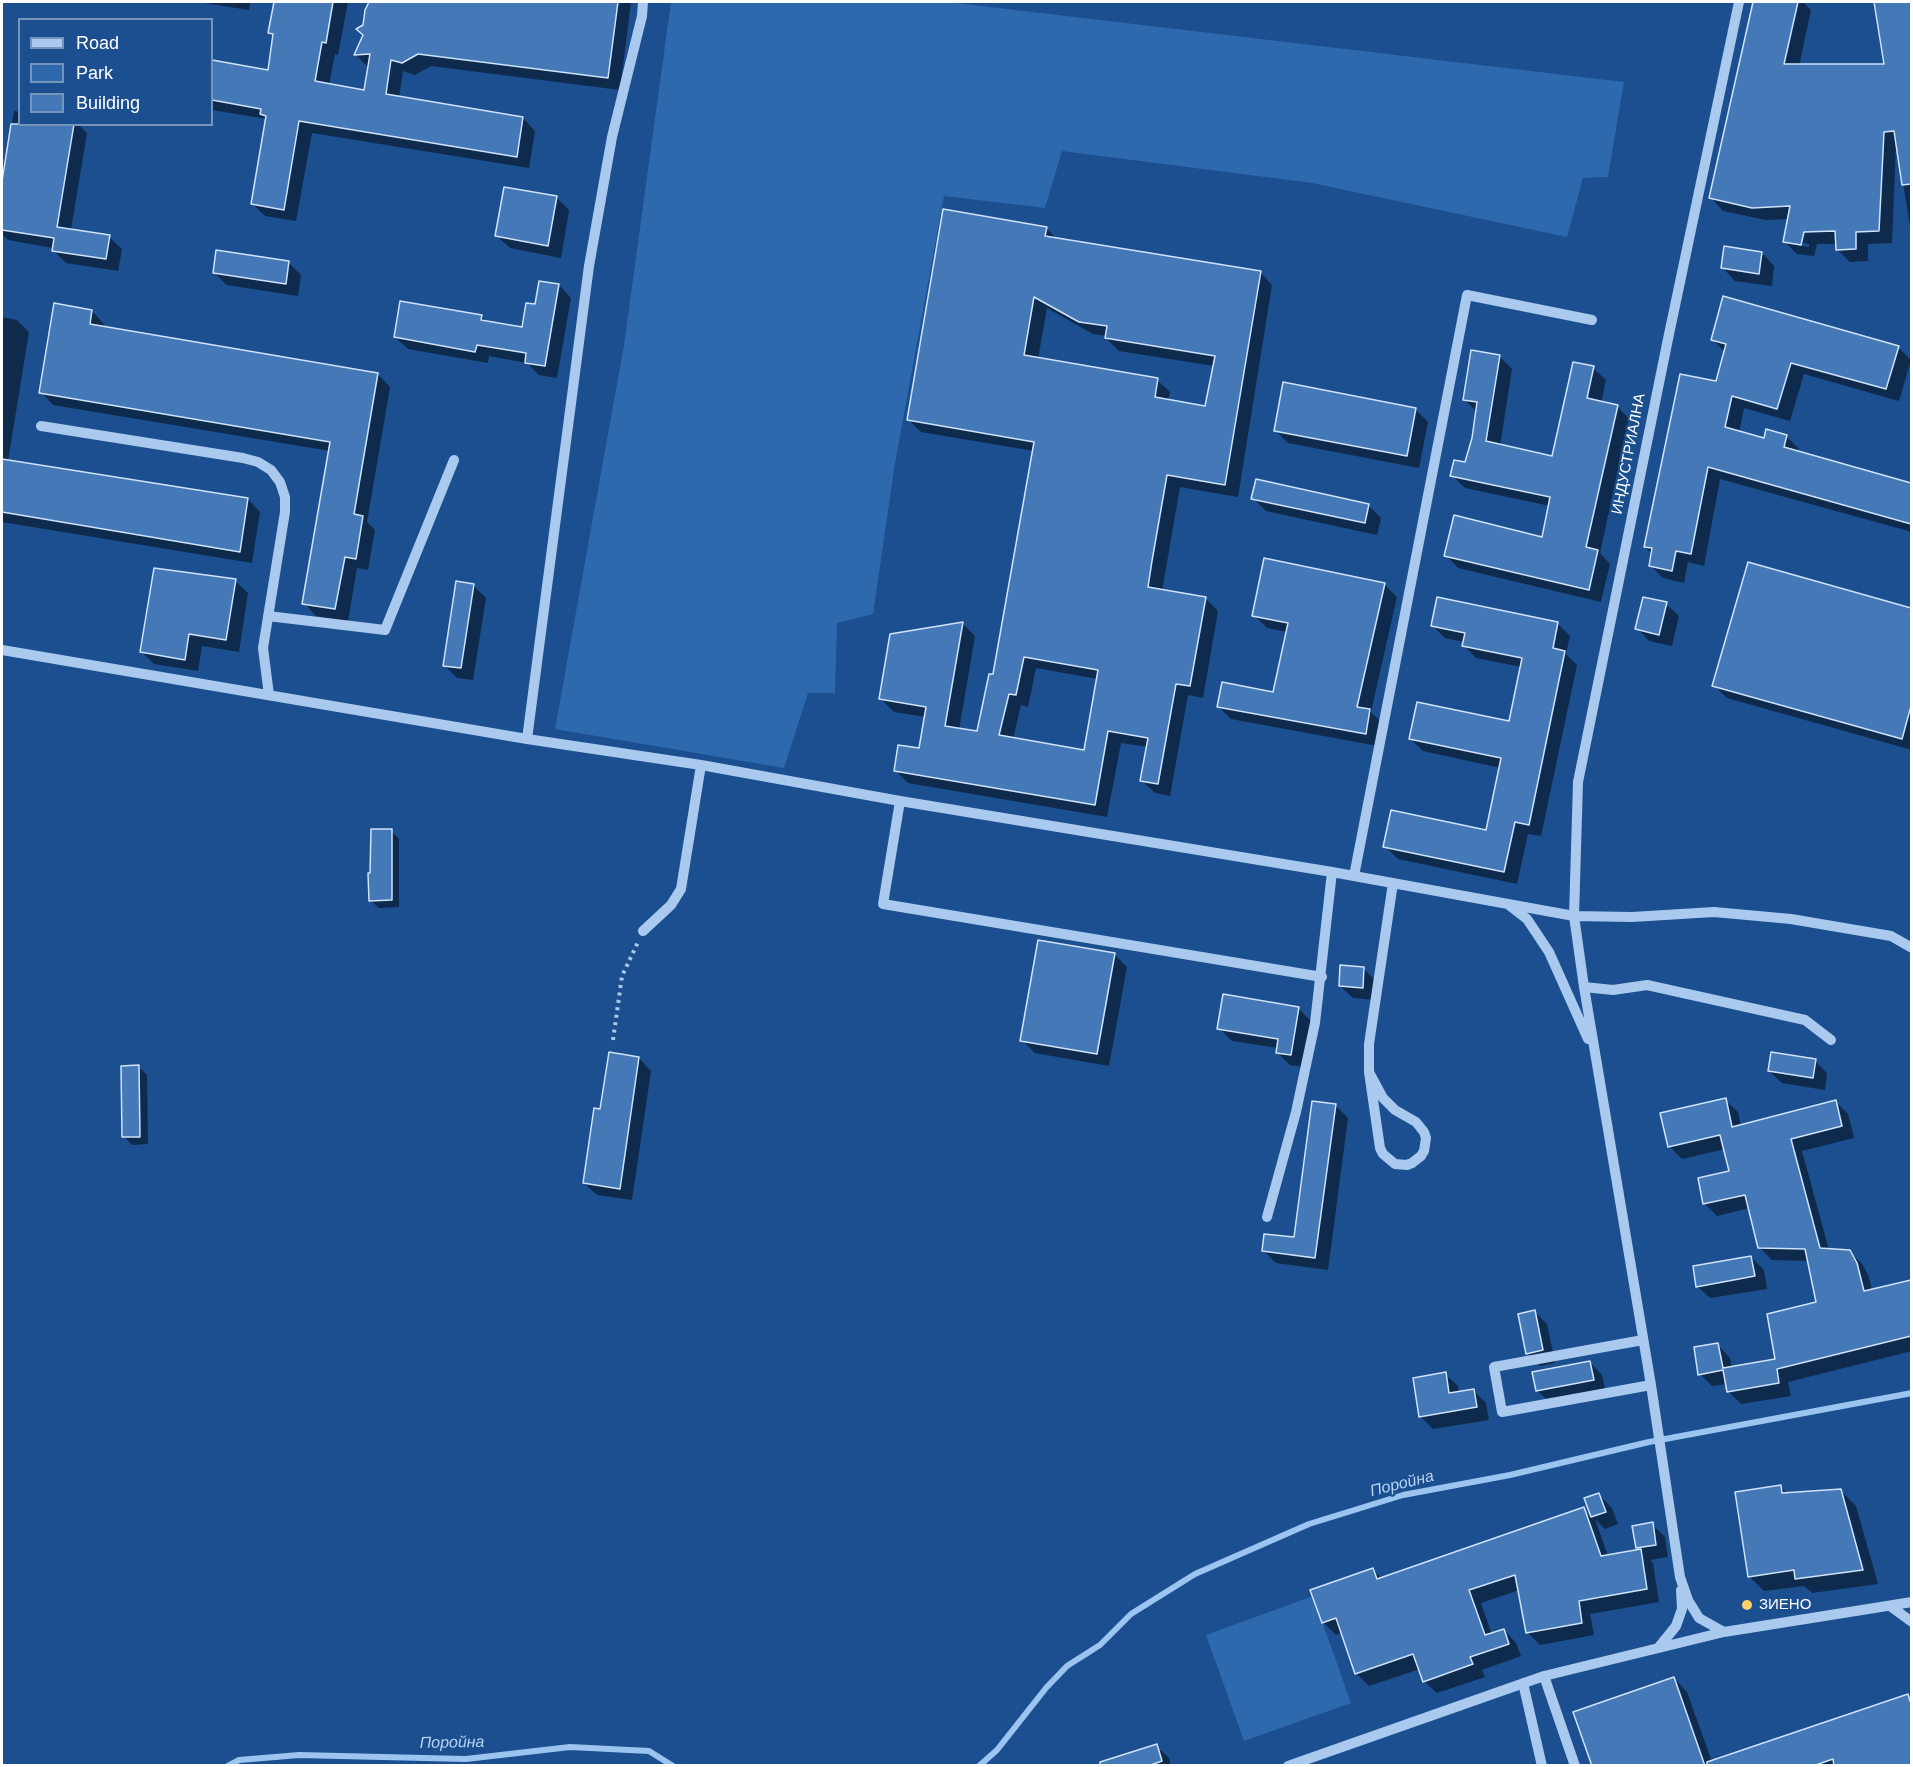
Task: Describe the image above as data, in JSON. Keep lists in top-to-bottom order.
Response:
{
  "streets": {
    "street": ["ИНДУСТРИАЛНА"]
  },
  "water": ["Поройна"],
  "places": ["ЗИЕНО"],
  "legend": ["Road", "Park", "Building"]
}
